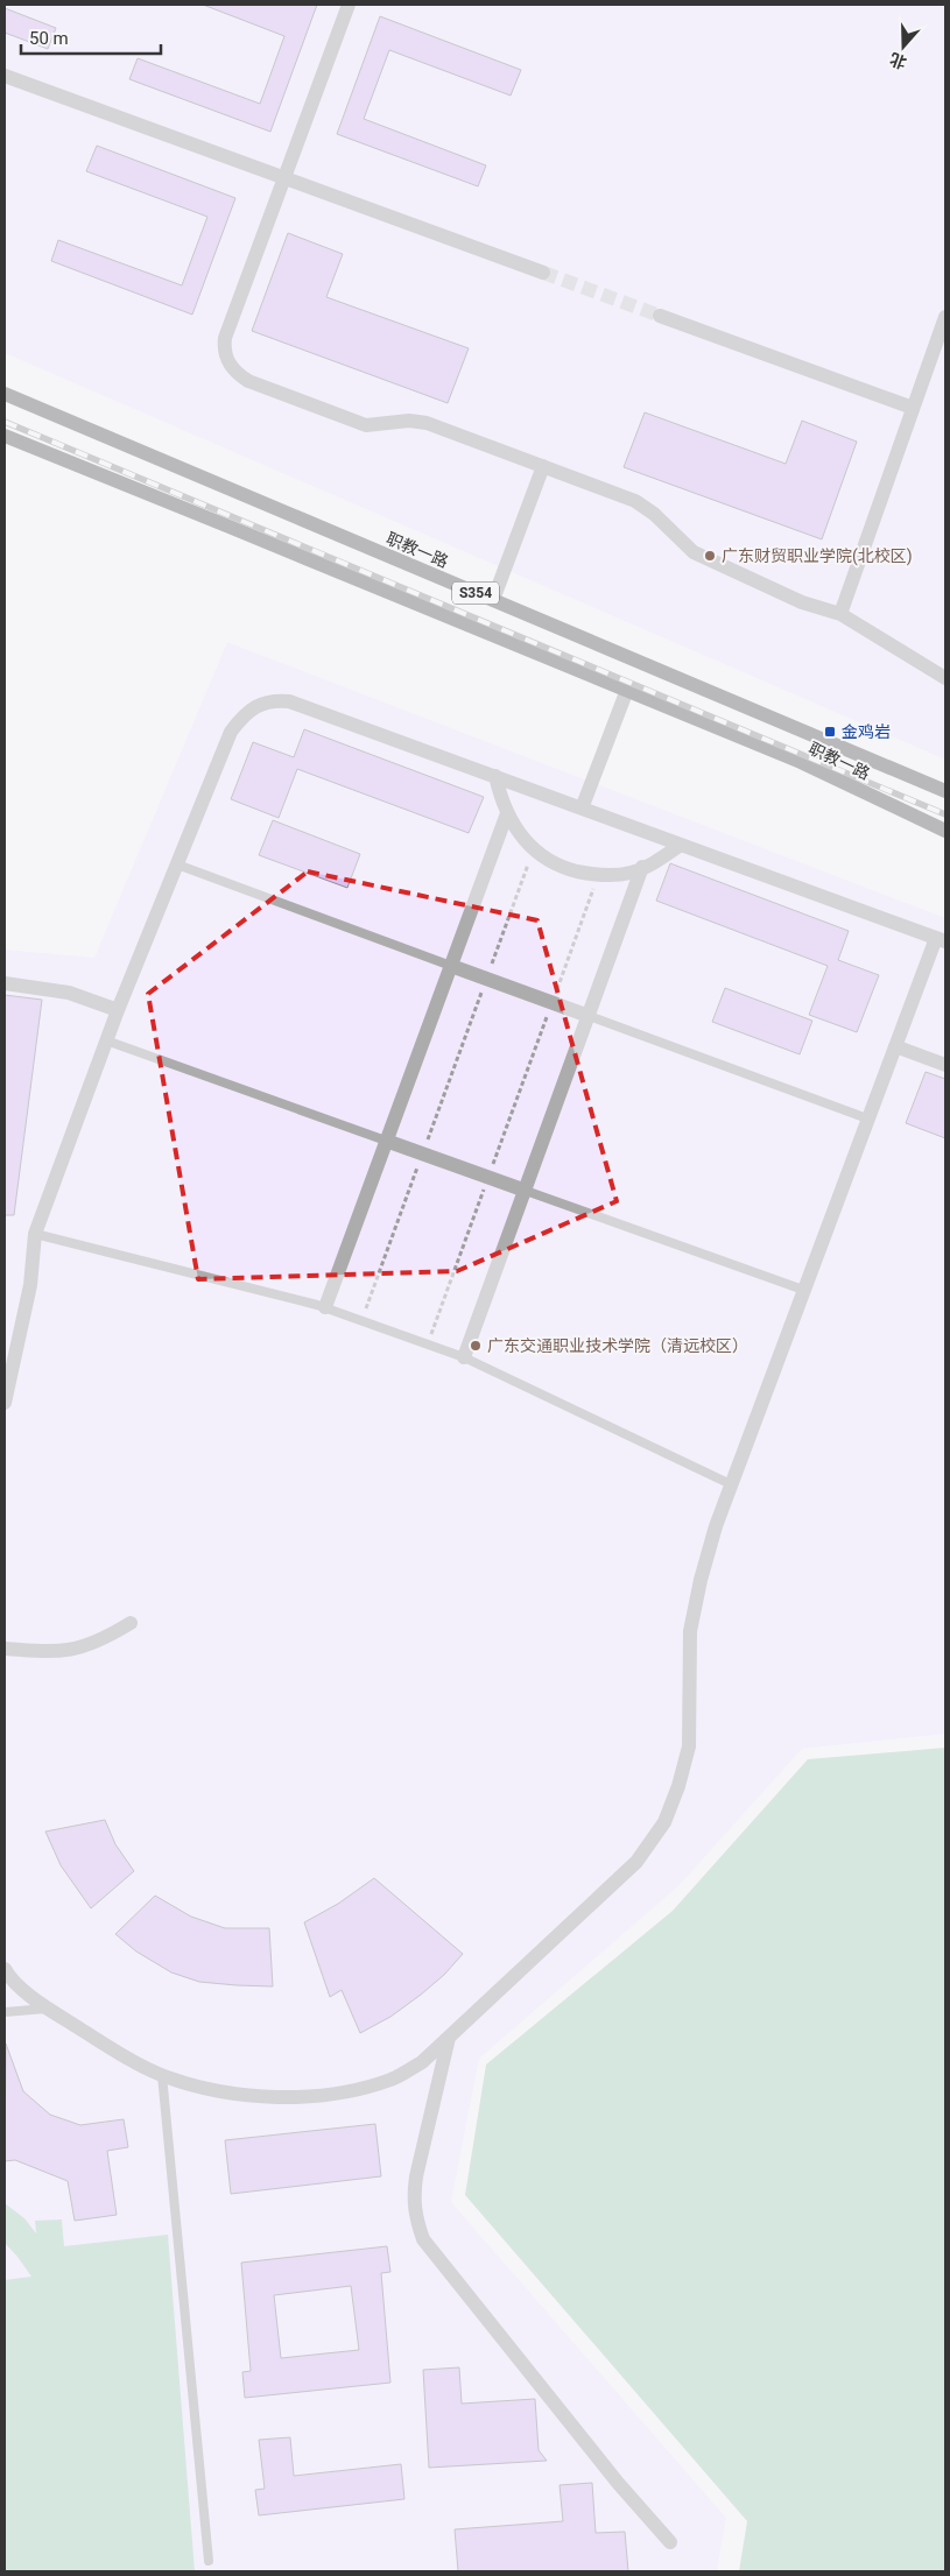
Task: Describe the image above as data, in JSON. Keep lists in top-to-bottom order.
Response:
{
  "streets": {
    "main road": ["职教一路", "S354"]
  },
  "places": {
    "other": ["广东财贸职业学院(北校区)", "广东交通职业技术学院（清远校区）"],
    "transit": ["金鸡岩"]
  },
  "scale_bar": "50 m",
  "north": "bottom"
}
